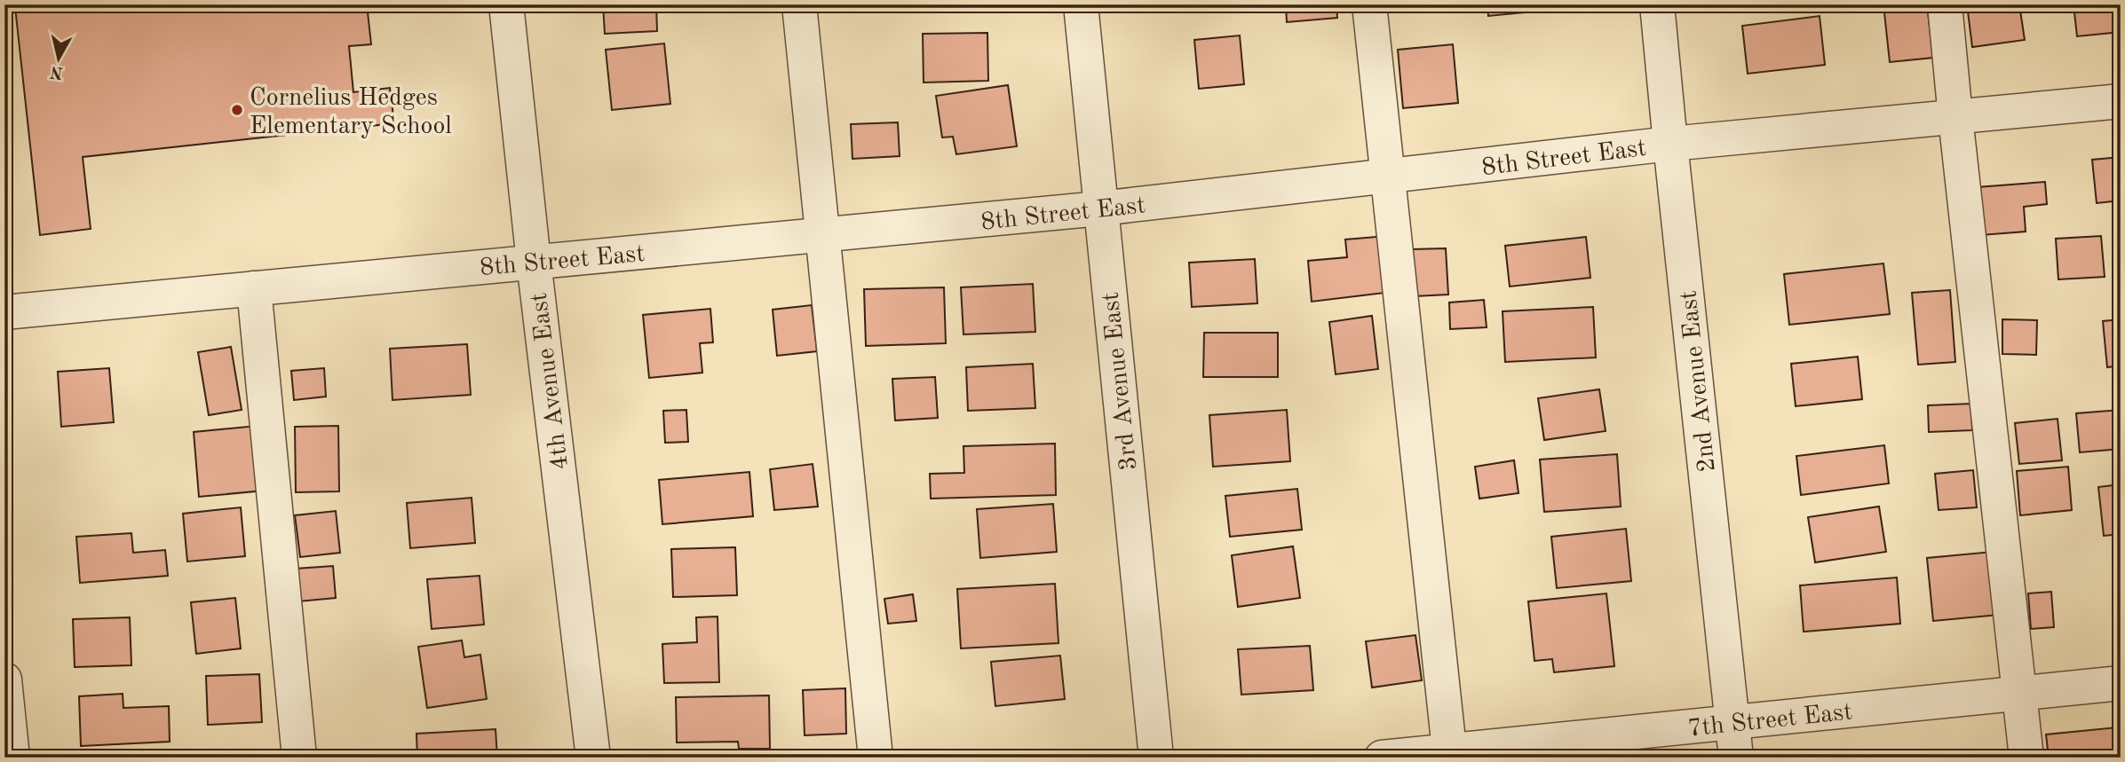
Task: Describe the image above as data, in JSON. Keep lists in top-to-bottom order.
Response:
{
  "streets": {
    "street": [
      "8th Street East",
      "4th Avenue East",
      "3rd Avenue East",
      "2nd Avenue East",
      "7th Street East"
    ]
  },
  "crossings": [
    ["8th Street East", "4th Avenue East"],
    ["8th Street East", "3rd Avenue East"],
    ["8th Street East", "2nd Avenue East"],
    ["2nd Avenue East", "7th Street East"]
  ],
  "places": ["Cornelius Hedges Elementary School"],
  "north": "bottom"
}
